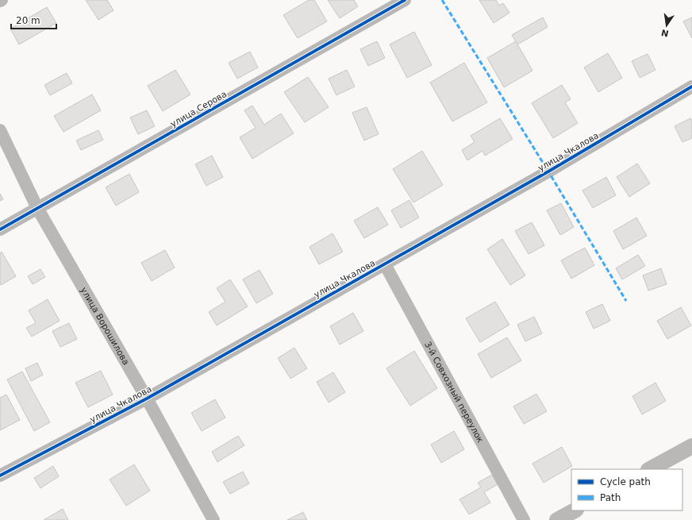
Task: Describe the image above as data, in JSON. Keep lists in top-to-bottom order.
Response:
{
  "streets": {
    "street": [
      "улица Серова",
      "улица Чкалова",
      "улица Ворошилова",
      "3-й Совхозный переулок"
    ]
  },
  "crossings": [
    ["улица Серова", "улица Ворошилова"],
    ["улица Чкалова", "улица Ворошилова"],
    ["улица Чкалова", "3-й Совхозный переулок"]
  ],
  "legend": ["Cycle path", "Path"],
  "scale_bar": "20 m",
  "north": "bottom"
}
